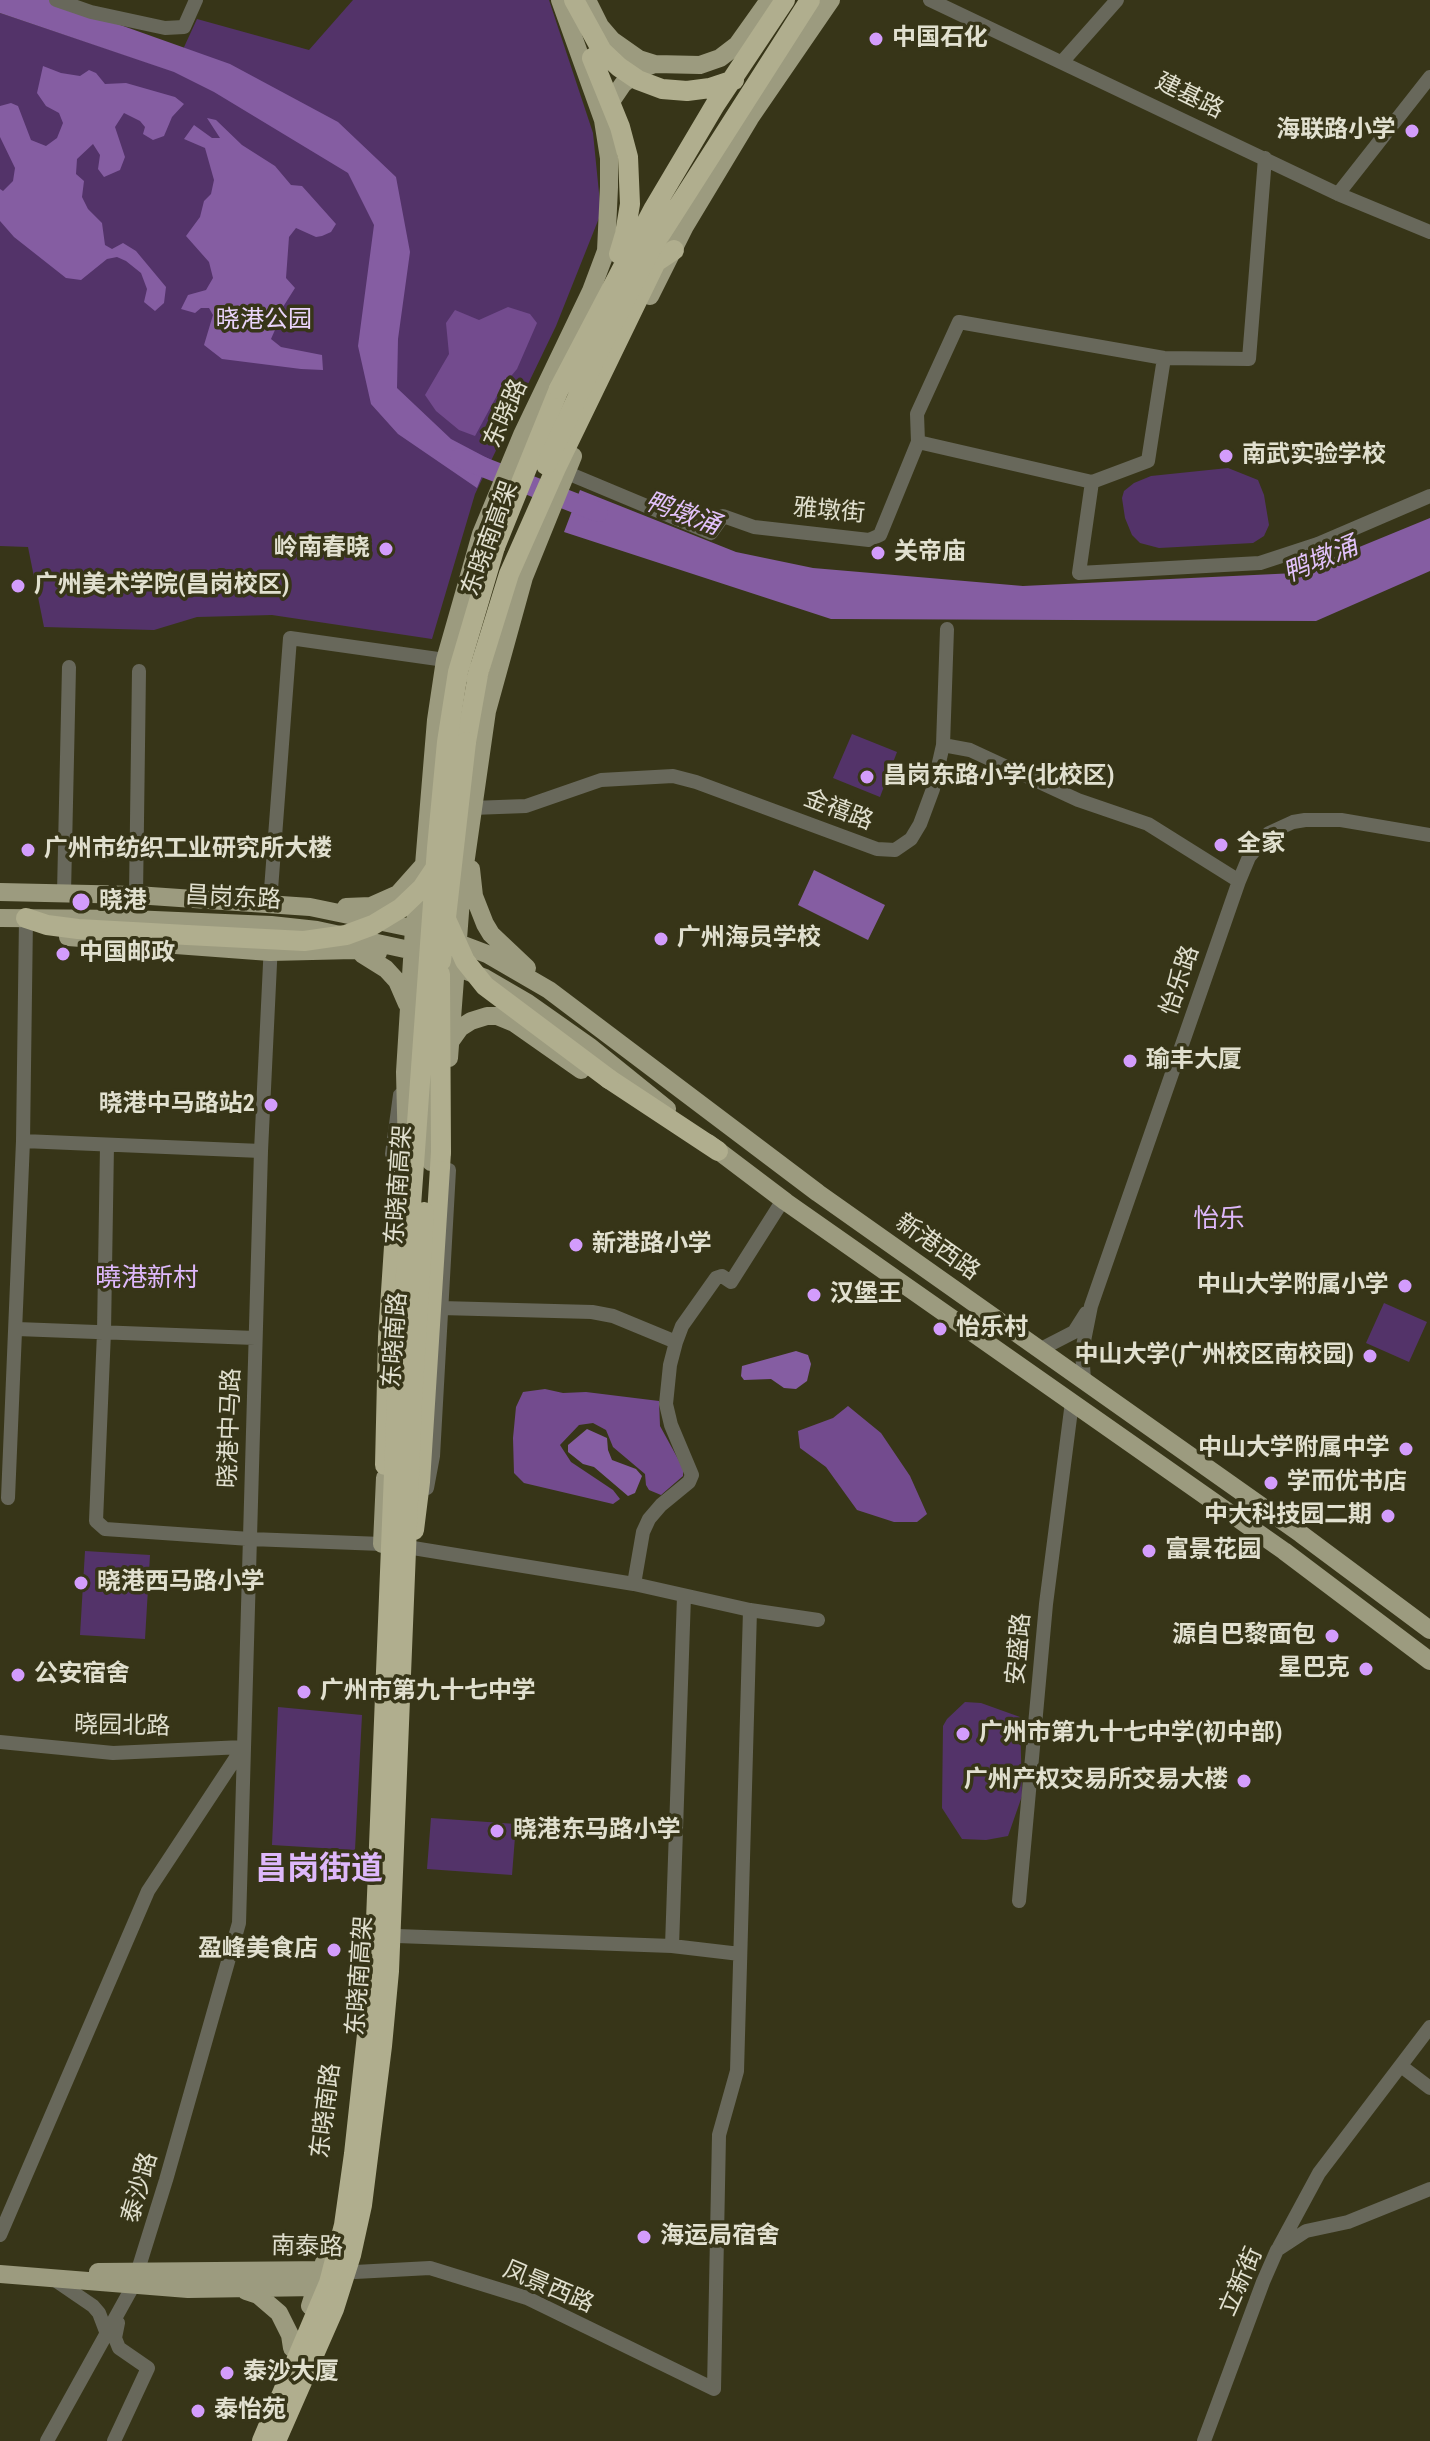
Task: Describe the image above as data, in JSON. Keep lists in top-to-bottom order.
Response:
{
  "streets": {
    "highway": ["东晓南高架"],
    "main road": [
      "东晓路",
      "昌岗东路",
      "新港西路",
      "东晓南路",
      "南泰路"
    ],
    "street": [
      "建基路",
      "雅墩街",
      "金禧路",
      "怡乐路",
      "晓港中马路",
      "安盛路",
      "晓园北路",
      "泰沙路",
      "立新街",
      "凤景西路"
    ]
  },
  "crossings": [
    ["东晓路", "东晓南高架"],
    ["东晓南高架", "昌岗东路"],
    ["东晓南高架", "新港西路"],
    ["东晓南高架", "东晓南路"],
    ["昌岗东路", "新港西路"],
    ["昌岗东路", "东晓南路"],
    ["昌岗东路", "晓港中马路"],
    ["新港西路", "东晓南路"],
    ["新港西路", "安盛路"],
    ["东晓南路", "南泰路"],
    ["东晓南路", "凤景西路"],
    ["晓港中马路", "晓园北路"],
    ["晓港中马路", "泰沙路"],
    ["泰沙路", "南泰路"],
    ["南泰路", "凤景西路"]
  ],
  "districts": ["怡乐", "曉港新村", "昌岗街道"],
  "water": ["鸭墩涌"],
  "parks": ["晓港公园"],
  "places": [
    "中国石化",
    "海联路小学",
    "南武实验学校",
    "岭南春晓",
    "关帝庙",
    "广州美术学院(昌岗校区)",
    "昌岗东路小学(北校区)",
    "全家",
    "广州市纺织工业研究所大楼",
    "晓港",
    "广州海员学校",
    "中国邮政",
    "瑜丰大厦",
    "晓港中马路站2",
    "新港路小学",
    "中山大学附属小学",
    "汉堡王",
    "怡乐村",
    "中山大学(广州校区南校园)",
    "中山大学附属中学",
    "学而优书店",
    "中大科技园二期",
    "富景花园",
    "晓港西马路小学",
    "源自巴黎面包",
    "星巴克",
    "公安宿舍",
    "广州市第九十七中学",
    "广州市第九十七中学(初中部)",
    "广州产权交易所交易大楼",
    "晓港东马路小学",
    "盈峰美食店",
    "海运局宿舍",
    "泰沙大厦",
    "泰怡苑"
  ]
}
